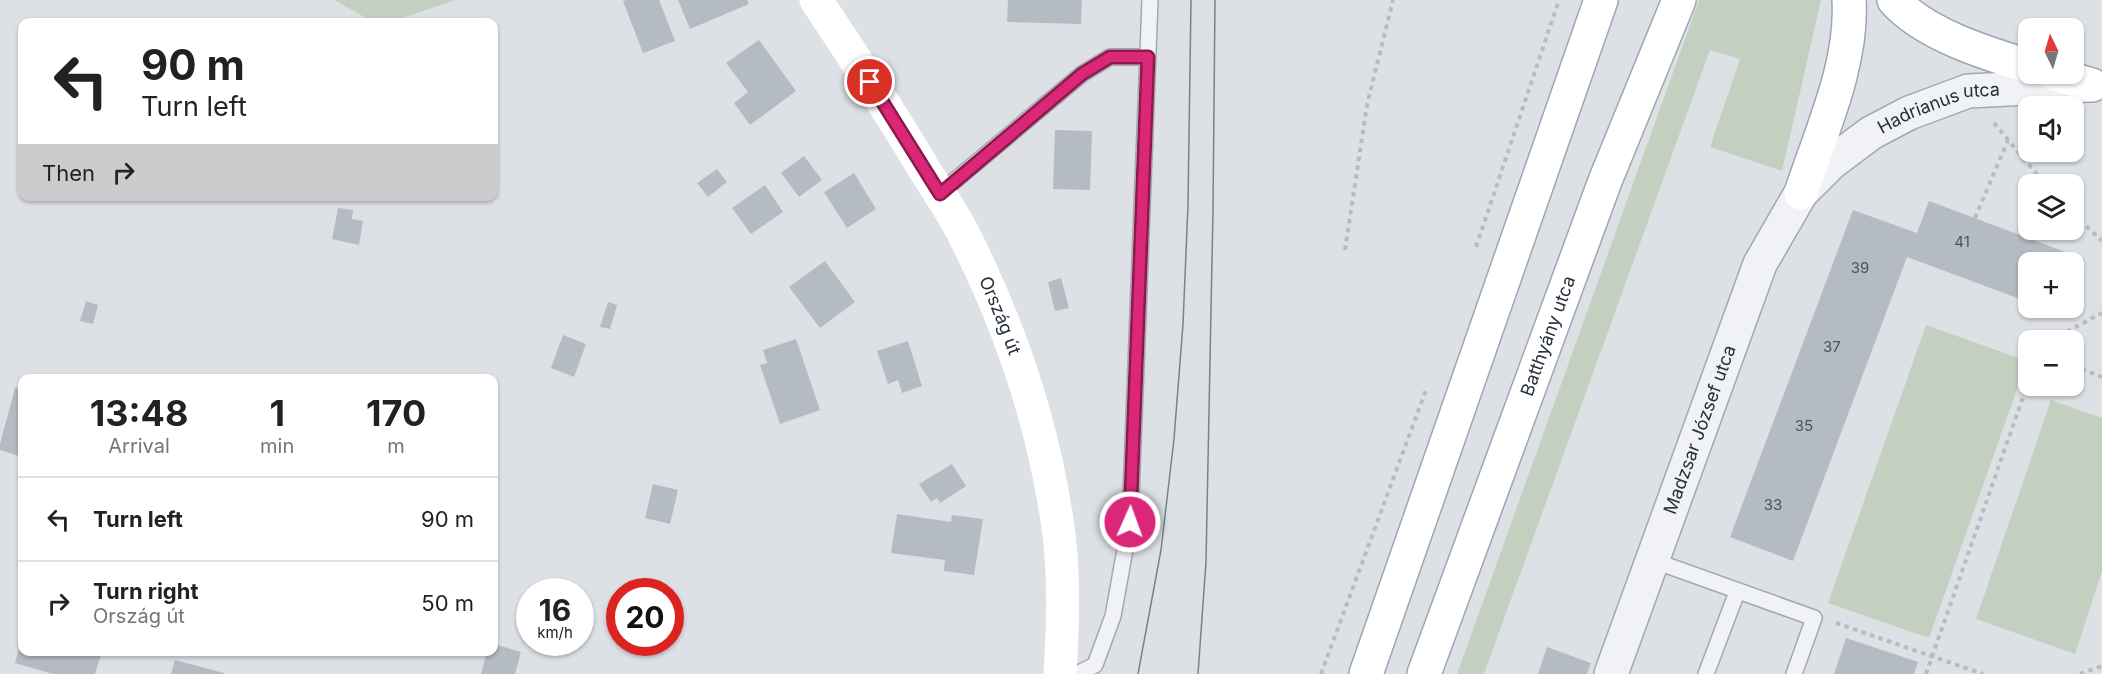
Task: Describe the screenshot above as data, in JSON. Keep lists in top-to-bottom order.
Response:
{
  "streets": {
    "main road": ["Ország út", "Batthyány utca"],
    "street": ["Hadrianus utca", "Madzsar József utca"]
  },
  "crossings": [
    ["Hadrianus utca", "Madzsar József utca"]
  ],
  "house_numbers": [
    "41",
    "39",
    "37",
    "35",
    "33"
  ],
  "north": "top",
  "page": {
    "map_buttons": ["+", "−"],
    "turn": ["90 m", "Turn left"],
    "then": "Then",
    "eta": [
      "13:48",
      "Arrival",
      "1",
      "min",
      "170",
      "m"
    ],
    "list": [
      {
        "name": "Turn left",
        "value": "90 m"
      },
      {
        "name": "Turn right",
        "note": "Ország út",
        "value": "50 m"
      }
    ],
    "speed": "16 km/h",
    "limit": "20"
  }
}
